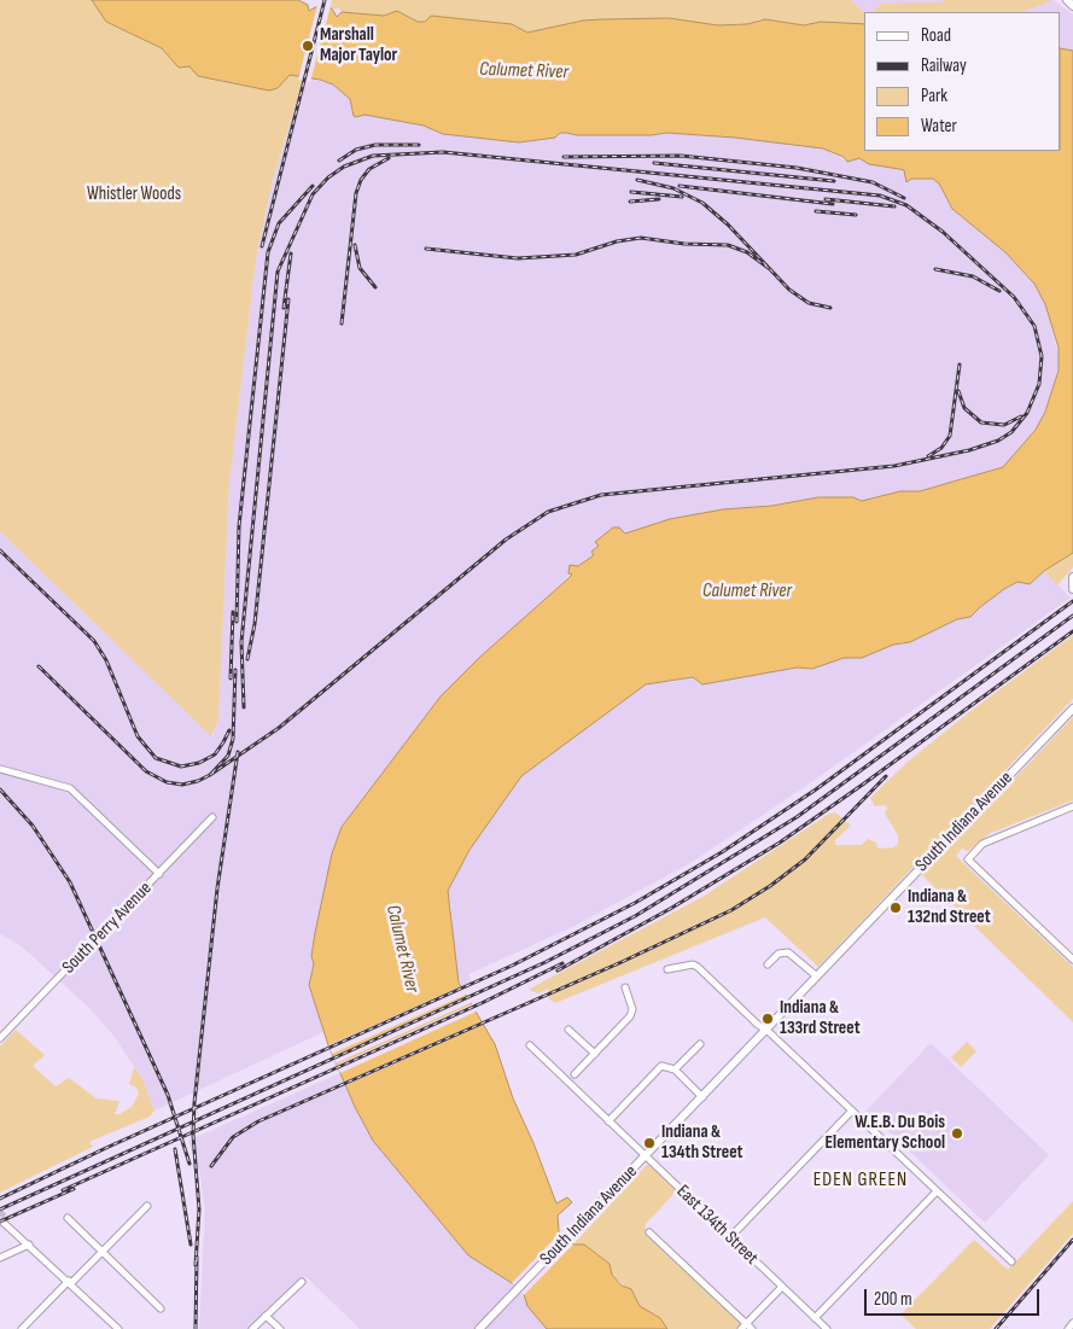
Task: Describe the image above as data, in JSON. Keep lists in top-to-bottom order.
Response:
{
  "streets": {
    "main road": ["South Indiana Avenue"],
    "street": ["South Perry Avenue", "East 134th Street"]
  },
  "crossings": [
    ["South Indiana Avenue", "East 134th Street"]
  ],
  "districts": ["EDEN GREEN"],
  "water": ["Calumet River"],
  "parks": ["Whistler Woods"],
  "places": [
    "Marshall Major Taylor",
    "Indiana & 132nd Street",
    "Indiana & 133rd Street",
    "W.E.B. Du Bois Elementary School",
    "Indiana & 134th Street"
  ],
  "legend": [
    "Road",
    "Railway",
    "Park",
    "Water"
  ],
  "scale_bar": "200 m"
}
